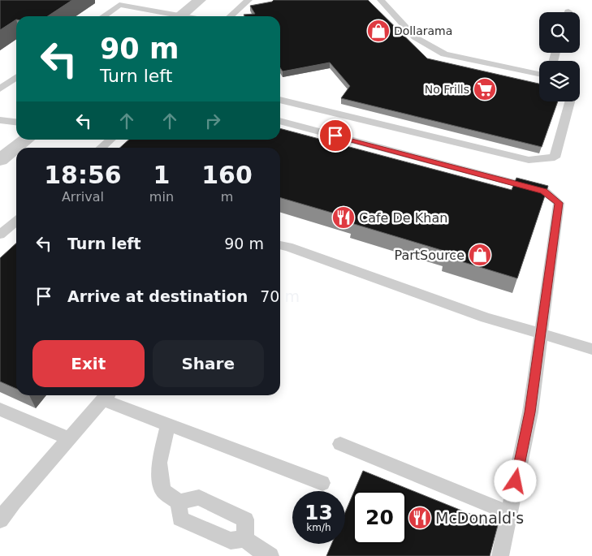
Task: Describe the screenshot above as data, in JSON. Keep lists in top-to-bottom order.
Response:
{
  "places": {
    "shop": ["Dollarama", "PartSource"],
    "supermarket": ["No Frills"],
    "restaurant": ["Cafe De Khan", "McDonald's"]
  },
  "page": {
    "turn": ["90 m", "Turn left"],
    "eta": [
      "18:56",
      "Arrival",
      "1",
      "min",
      "160",
      "m"
    ],
    "list": [
      {
        "name": "Turn left",
        "value": "90 m"
      },
      {
        "name": "Arrive at destination",
        "value": "70 m"
      }
    ],
    "buttons": ["Exit", "Share"],
    "speed": "13 km/h",
    "limit": "20"
  }
}
